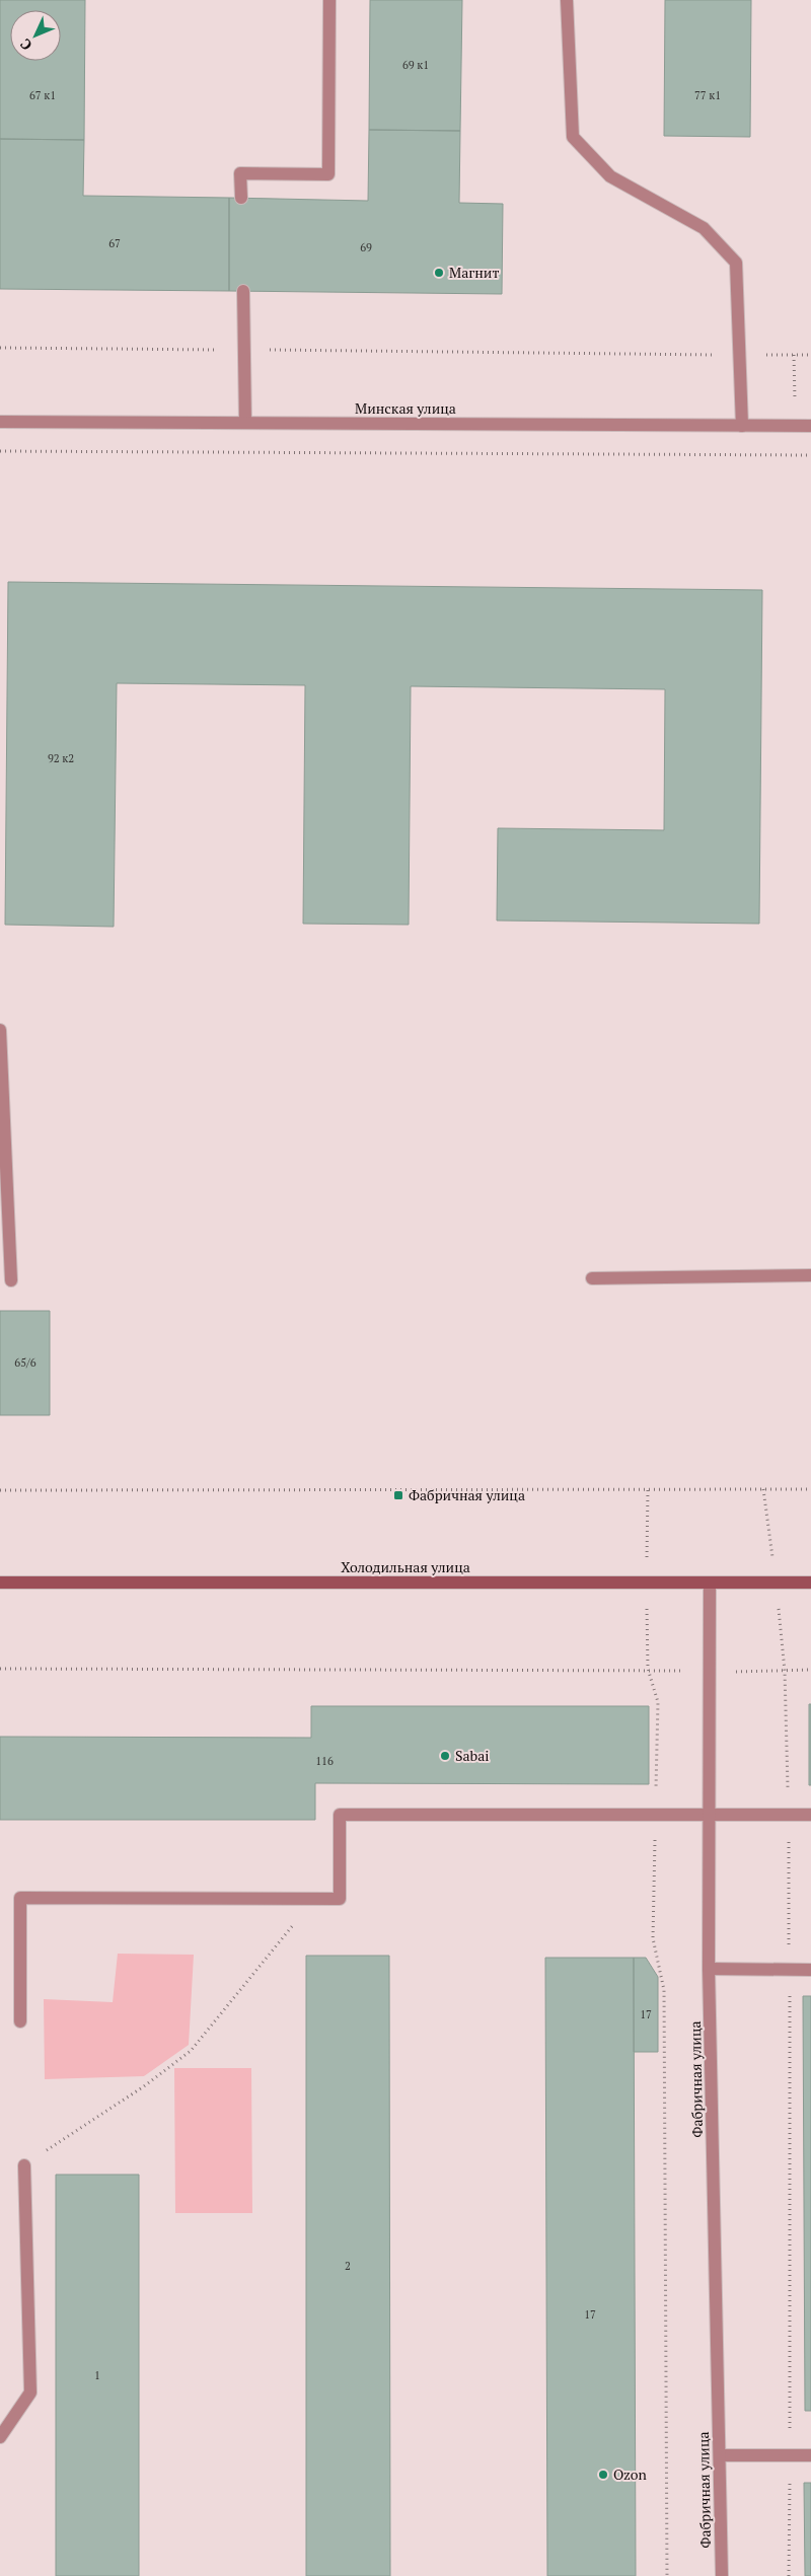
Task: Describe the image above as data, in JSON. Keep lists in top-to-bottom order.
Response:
{
  "streets": {
    "street": ["Минская улица", "Холодильная улица", "Фабричная улица"]
  },
  "crossings": [
    ["Холодильная улица", "Фабричная улица"]
  ],
  "places": {
    "other": ["Магнит", "Sabai", "Ozon"],
    "transit": ["Фабричная улица"]
  },
  "house_numbers": [
    "69 к1",
    "67 к1",
    "77 к1",
    "67",
    "69",
    "92 к2",
    "65/6",
    "116",
    "17",
    "2",
    "17",
    "1"
  ],
  "north": "bottom left"
}
